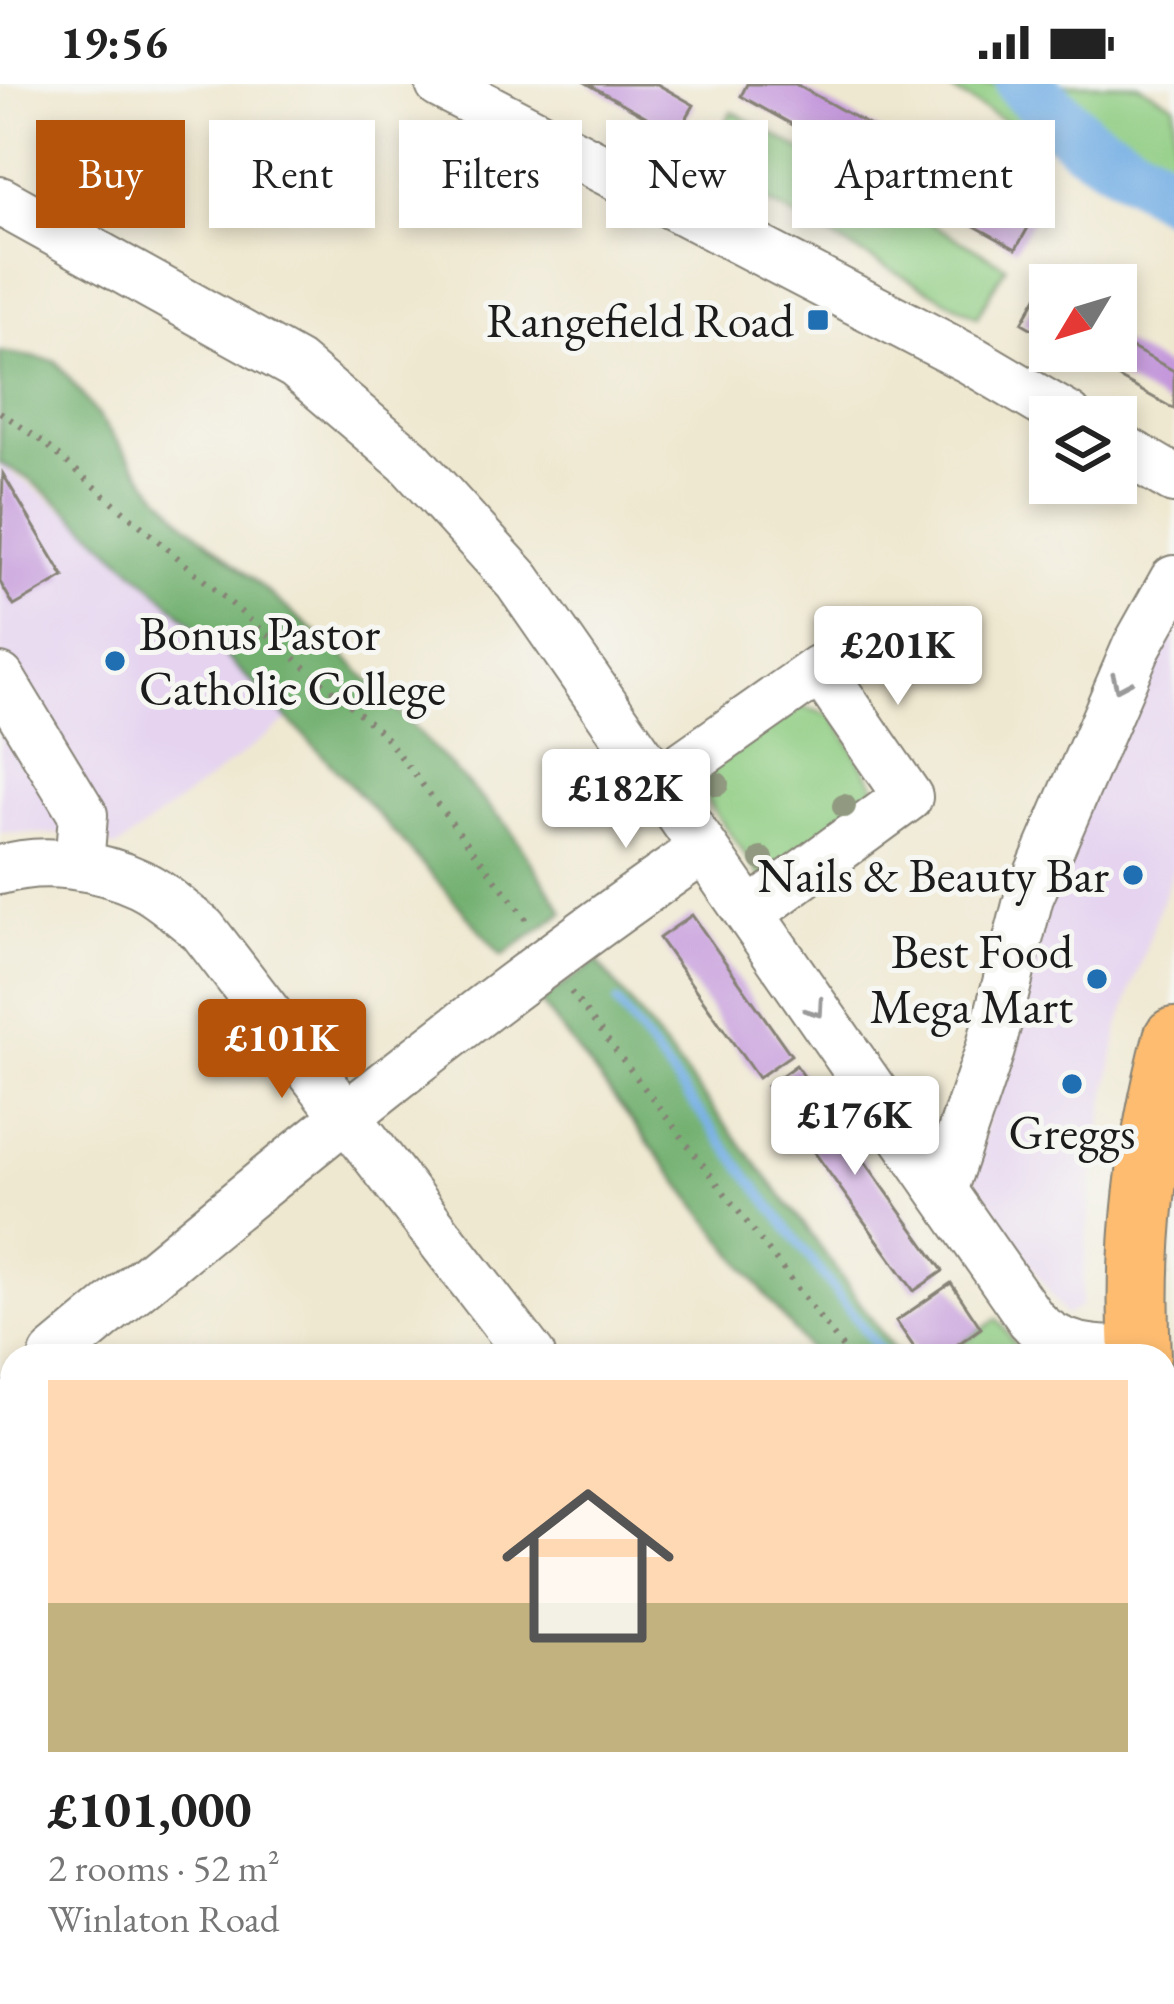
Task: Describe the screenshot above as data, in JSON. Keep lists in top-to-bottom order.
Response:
{
  "places": {
    "transit": ["Rangefield Road"],
    "other": [
      "Bonus Pastor Catholic College",
      "Nails & Beauty Bar",
      "Best Food Mega Mart",
      "Greggs"
    ]
  },
  "north": "bottom left",
  "page": {
    "status": "19:56",
    "chip": [
      "Buy",
      "Rent",
      "Filters",
      "New",
      "Apartment"
    ],
    "price": [
      "£201K",
      "£182K",
      "£101K",
      "£176K"
    ],
    "list": [
      {
        "name": "£101,000",
        "note": "2 rooms · 52 m² · Winlaton Road"
      }
    ]
  }
}
